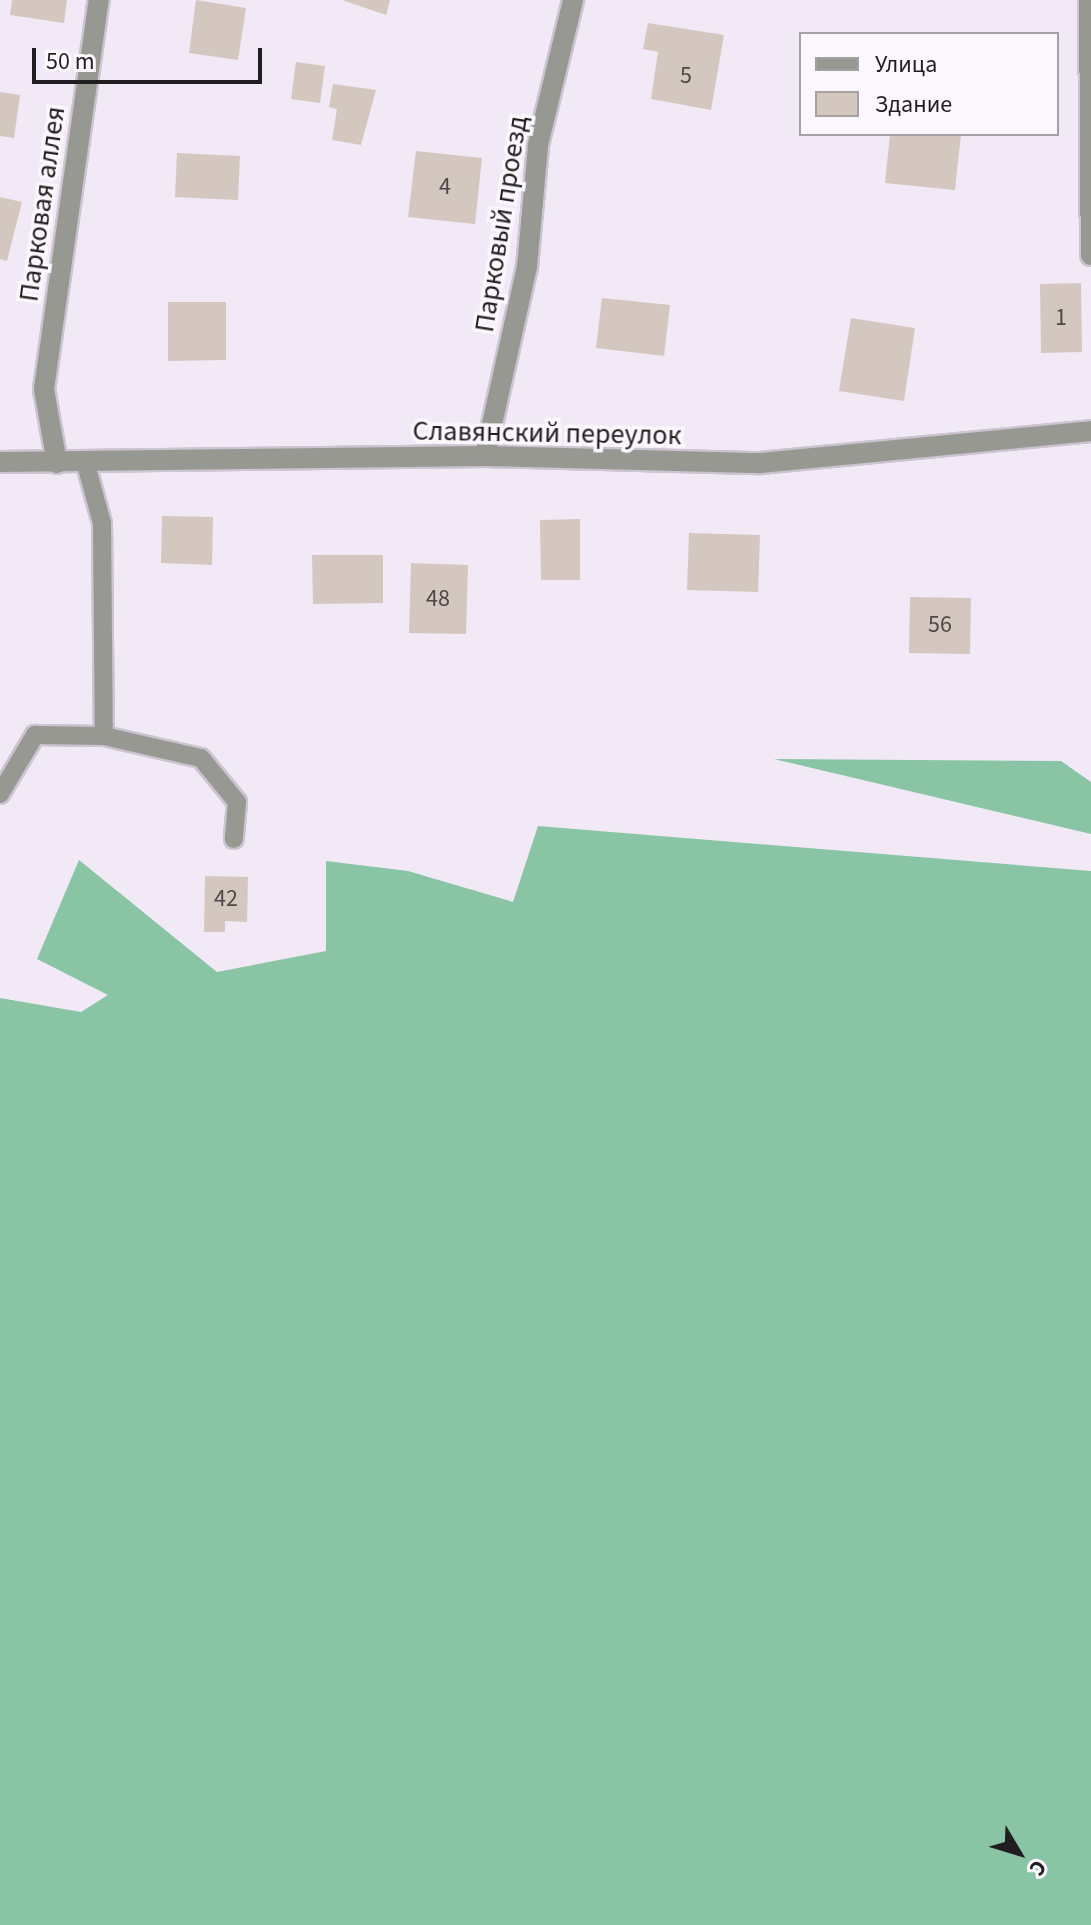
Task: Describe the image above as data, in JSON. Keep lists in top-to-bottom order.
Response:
{
  "streets": {
    "street": ["Парковая аллея", "Парковый проезд", "Славянский переулок"]
  },
  "crossings": [
    ["Парковая аллея", "Славянский переулок"],
    ["Парковый проезд", "Славянский переулок"]
  ],
  "house_numbers": [
    "5",
    "4",
    "1",
    "48",
    "56",
    "42"
  ],
  "legend": ["Улица", "Здание"],
  "scale_bar": "50 m",
  "north": "bottom right"
}
